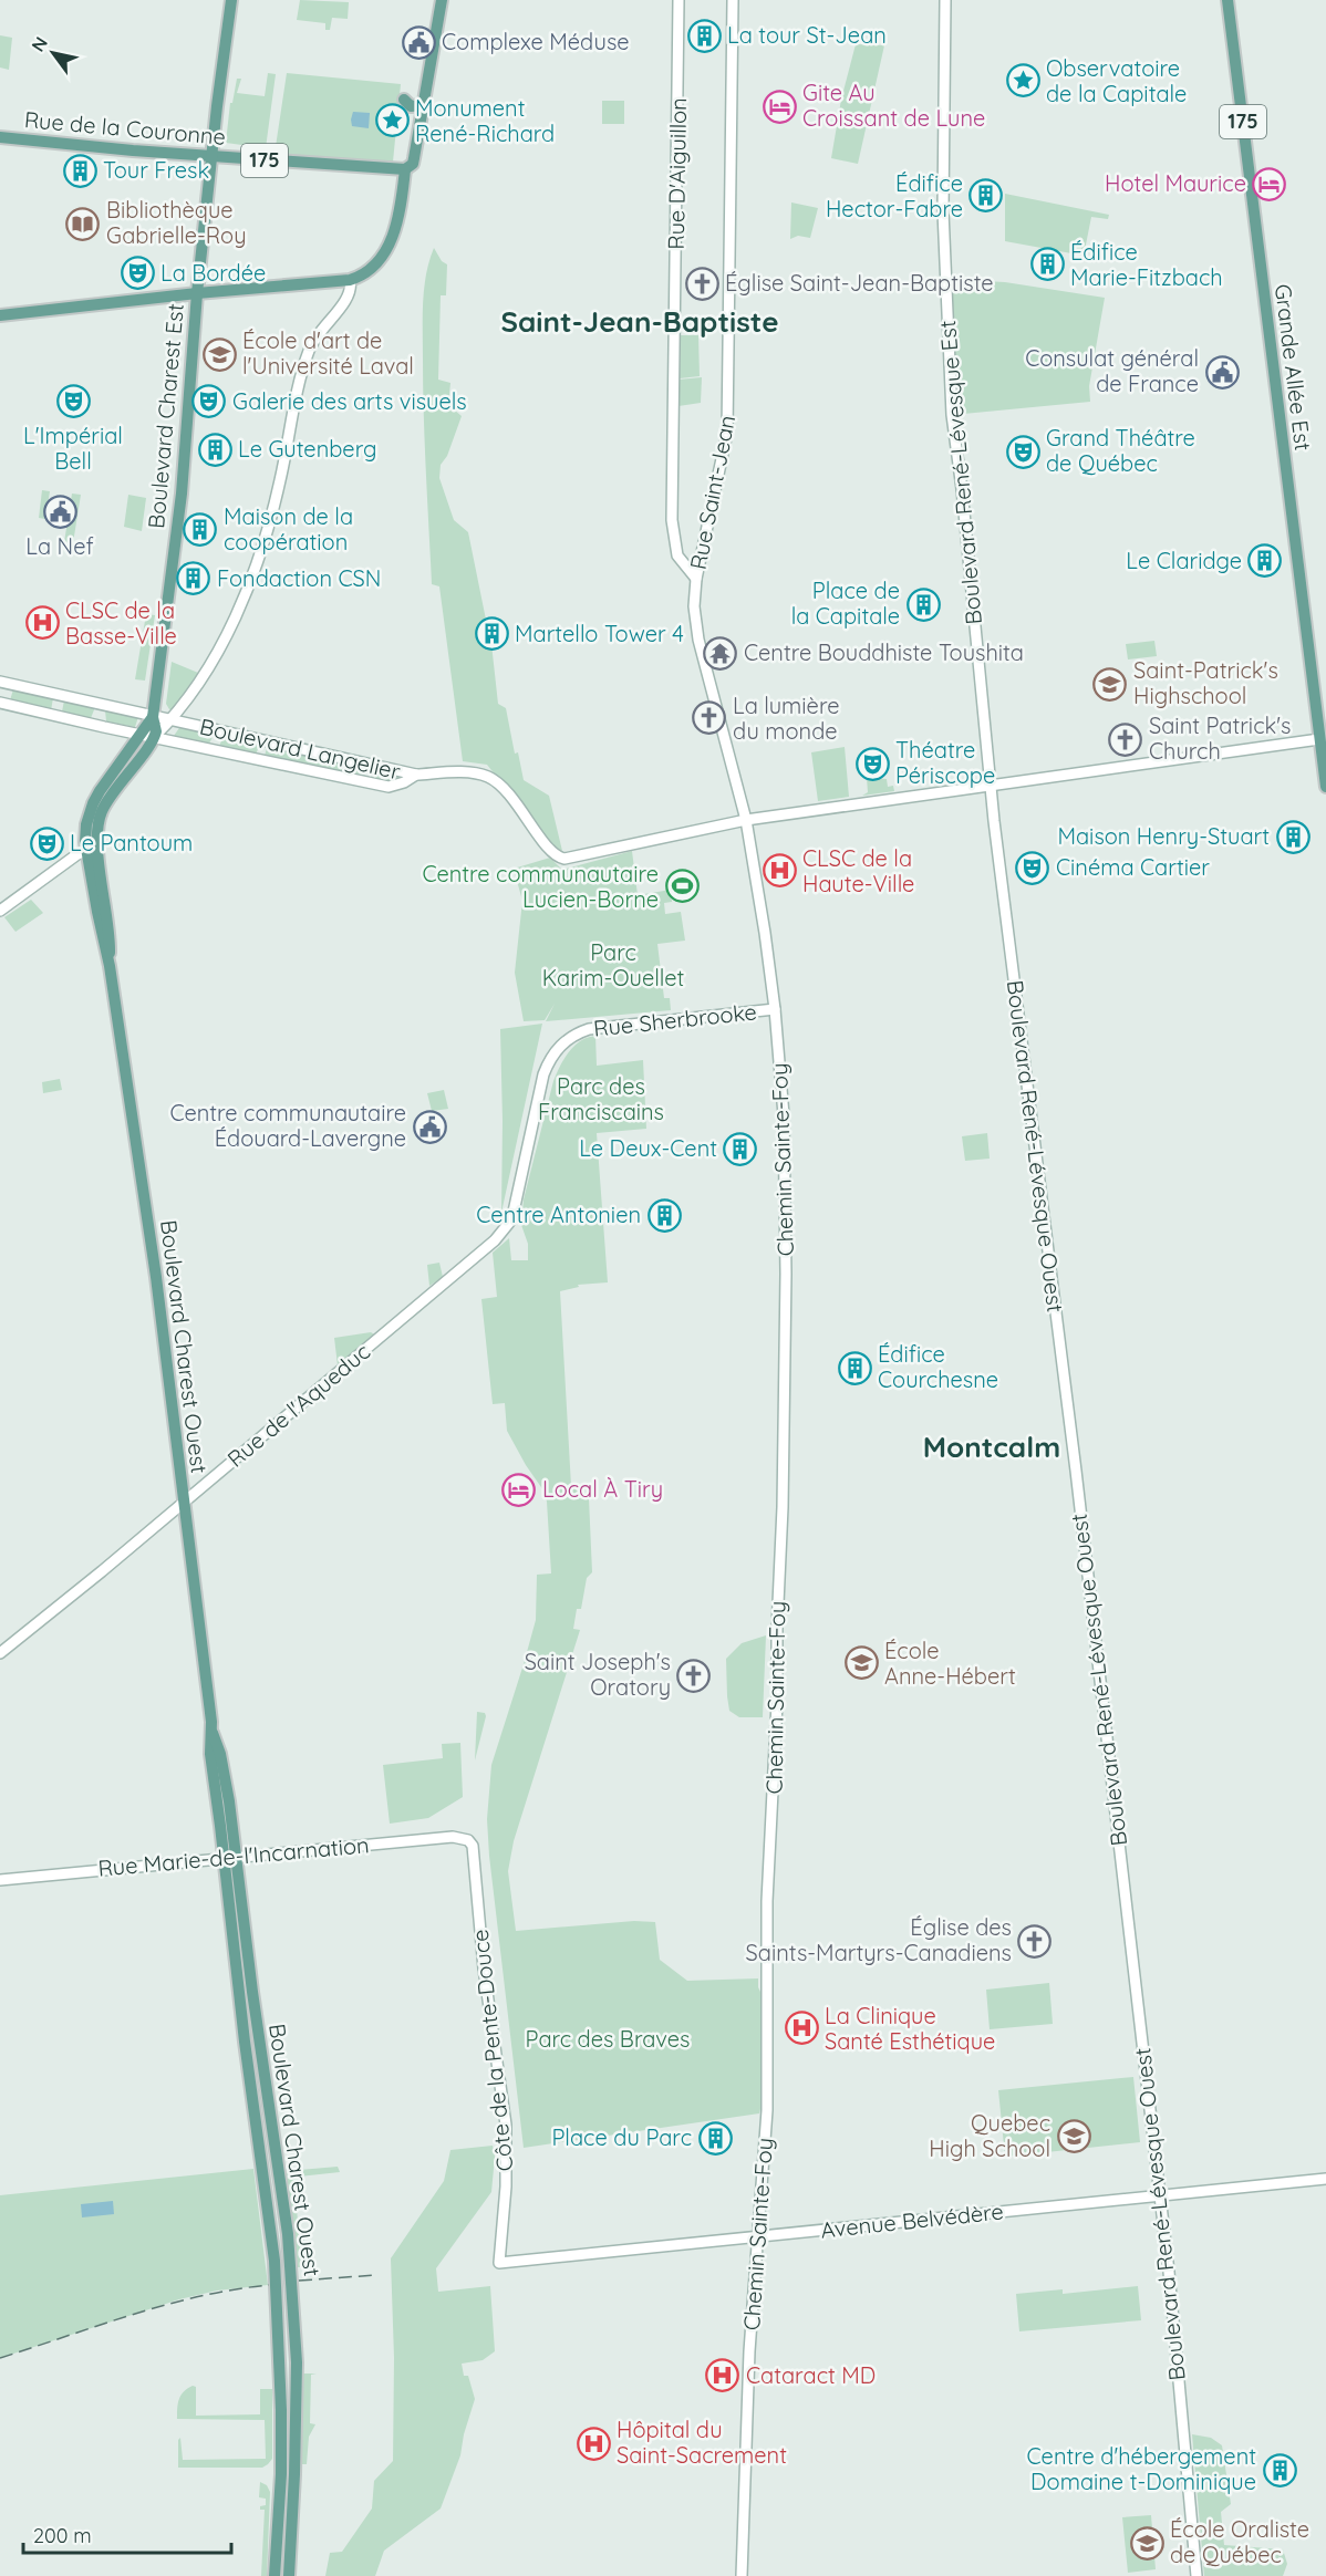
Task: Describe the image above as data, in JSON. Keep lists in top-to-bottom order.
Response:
{
  "streets": {
    "main road": [
      "175",
      "Rue de la Couronne",
      "Rue D'Aiguillon",
      "Grande Allée Est",
      "Boulevard Charest Est",
      "Boulevard René-Lévesque Est",
      "Rue Saint-Jean",
      "Boulevard Langelier",
      "Rue Sherbrooke",
      "Boulevard René-Lévesque Ouest",
      "Chemin Sainte-Foy",
      "Boulevard Charest Ouest",
      "Rue de l'Aqueduc",
      "Rue Marie-de-l'Incarnation",
      "Côte de la Pente-Douce",
      "Avenue Belvédère"
    ]
  },
  "crossings": [
    ["175", "Grande Allée Est"],
    ["Rue de la Couronne", "Boulevard Charest Est"],
    ["Rue D'Aiguillon", "Rue Saint-Jean"],
    ["Boulevard Charest Est", "Boulevard Langelier"],
    ["Boulevard Charest Est", "Boulevard Charest Ouest"],
    ["Boulevard René-Lévesque Est", "Boulevard René-Lévesque Ouest"],
    ["Rue Saint-Jean", "Chemin Sainte-Foy"],
    ["Boulevard Langelier", "Boulevard Charest Ouest"],
    ["Rue Sherbrooke", "Chemin Sainte-Foy"],
    ["Rue Sherbrooke", "Rue de l'Aqueduc"],
    ["Boulevard René-Lévesque Ouest", "Avenue Belvédère"],
    ["Chemin Sainte-Foy", "Avenue Belvédère"],
    ["Boulevard Charest Ouest", "Rue de l'Aqueduc"],
    ["Boulevard Charest Ouest", "Rue Marie-de-l'Incarnation"],
    ["Rue Marie-de-l'Incarnation", "Côte de la Pente-Douce"],
    ["Côte de la Pente-Douce", "Avenue Belvédère"]
  ],
  "districts": ["Saint-Jean-Baptiste", "Montcalm"],
  "parks": ["Parc Karim-Ouellet", "Parc des Franciscains", "Parc des Braves"],
  "places": {
    "building": [
      "La tour St-Jean",
      "Tour Fresk",
      "Édifice Hector-Fabre",
      "Édifice Marie-Fitzbach",
      "Le Gutenberg",
      "Maison de la coopération",
      "Le Claridge",
      "Fondaction CSN",
      "Place de la Capitale",
      "Martello Tower 4",
      "Maison Henry-Stuart",
      "Le Deux-Cent",
      "Centre Antonien",
      "Édifice Courchesne",
      "Place du Parc",
      "Centre d'hébergement Domaine t-Dominique"
    ],
    "public building": [
      "Complexe Méduse",
      "Consulat général de France",
      "La Nef",
      "Centre communautaire Édouard-Lavergne"
    ],
    "place": ["Observatoire de la Capitale", "Monument René-Richard"],
    "hotel": ["Gite Au Croissant de Lune", "Hotel Maurice", "Local À Tiry"],
    "library": ["Bibliothèque Gabrielle-Roy"],
    "theatre": [
      "La Bordée",
      "L'Impérial Bell",
      "Galerie des arts visuels",
      "Grand Théâtre de Québec",
      "Théatre Périscope",
      "Le Pantoum",
      "Cinéma Cartier"
    ],
    "church": [
      "Église Saint-Jean-Baptiste",
      "La lumière du monde",
      "Saint Patrick's Church",
      "Saint Joseph's Oratory",
      "Église des Saints-Martyrs-Canadiens"
    ],
    "school or university": [
      "École d'art de l'Université Laval",
      "Saint-Patrick's Highschool",
      "École Anne-Hébert",
      "Quebec High School",
      "École Oraliste de Québec"
    ],
    "hospital": [
      "CLSC de la Basse-Ville",
      "CLSC de la Haute-Ville",
      "La Clinique Santé Esthétique",
      "Cataract MD",
      "Hôpital du Saint-Sacrement"
    ],
    "temple": ["Centre Bouddhiste Toushita"],
    "sports": ["Centre communautaire Lucien-Borne"]
  },
  "scale_bar": "200 m",
  "north": "top left"
}
